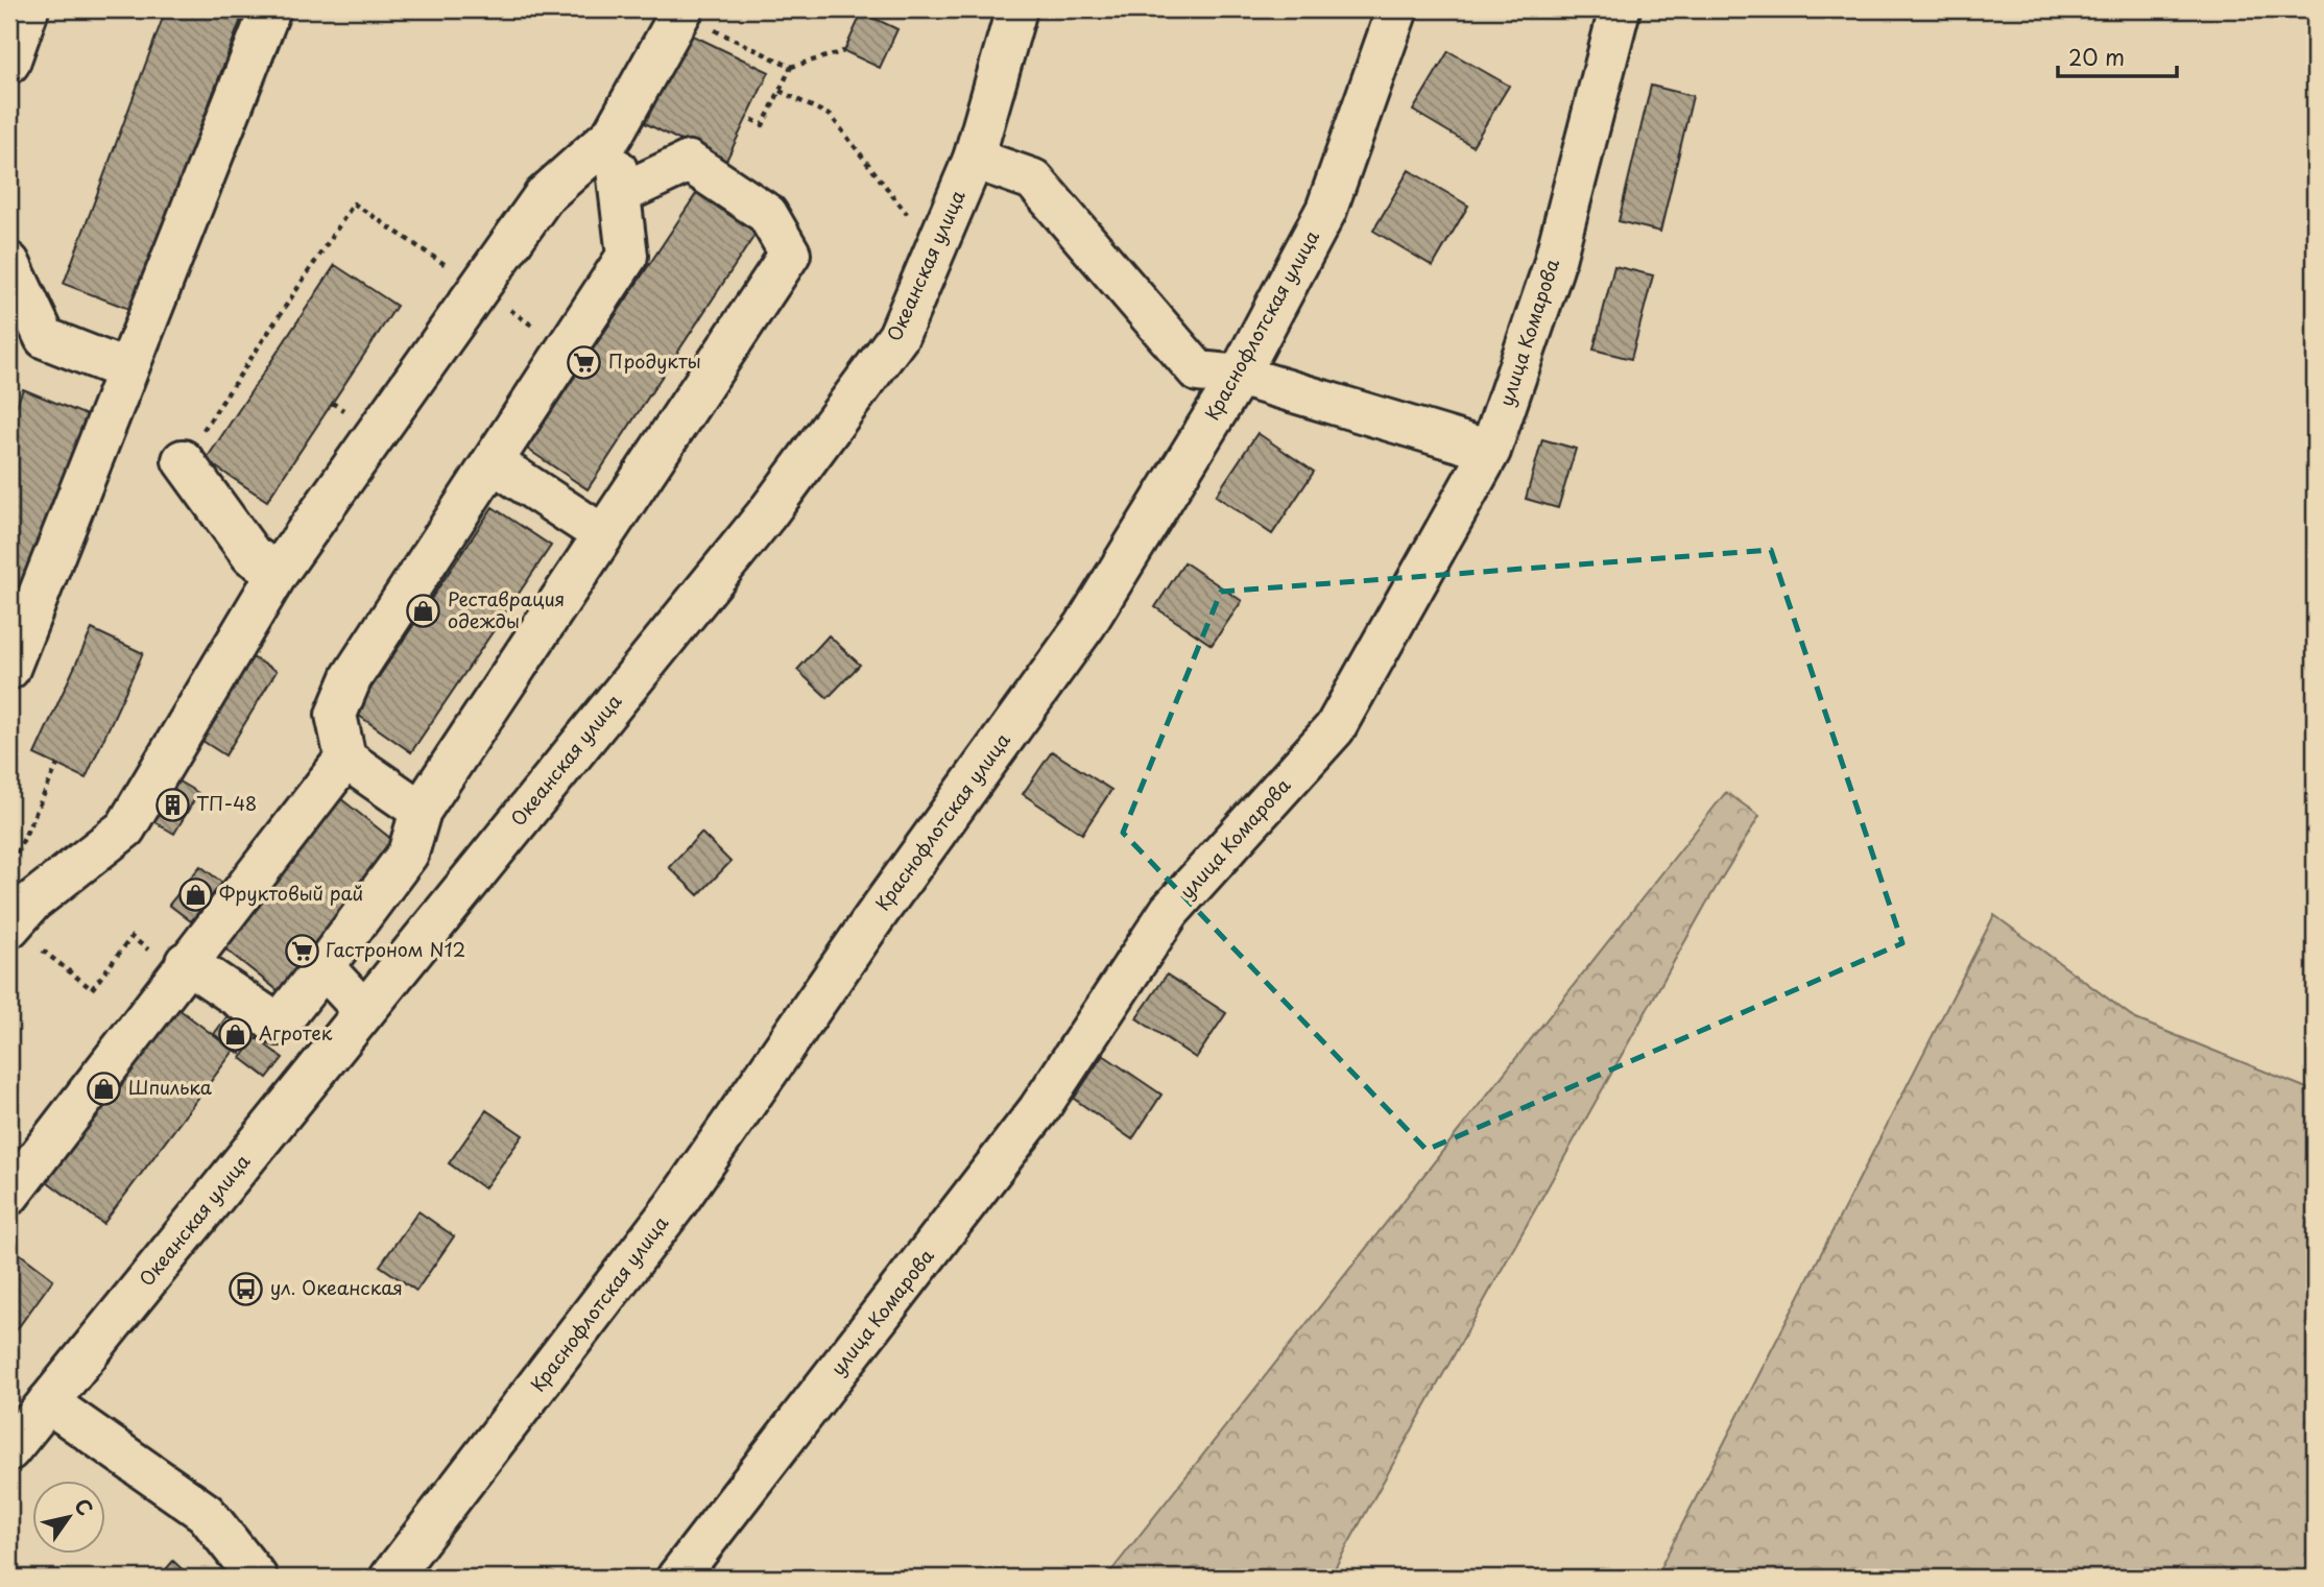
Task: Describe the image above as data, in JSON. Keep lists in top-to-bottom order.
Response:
{
  "streets": {
    "street": ["Океанская улица", "Краснофлотская улица", "улица Комарова"]
  },
  "places": {
    "supermarket": ["Продукты", "Гастроном N12"],
    "shop": [
      "Реставрация одежды",
      "Фруктовый рай",
      "Агротек",
      "Шпилька"
    ],
    "building": ["ТП-48"],
    "bus stop": ["ул. Океанская"]
  },
  "scale_bar": "20 m",
  "north": "top right"
}
